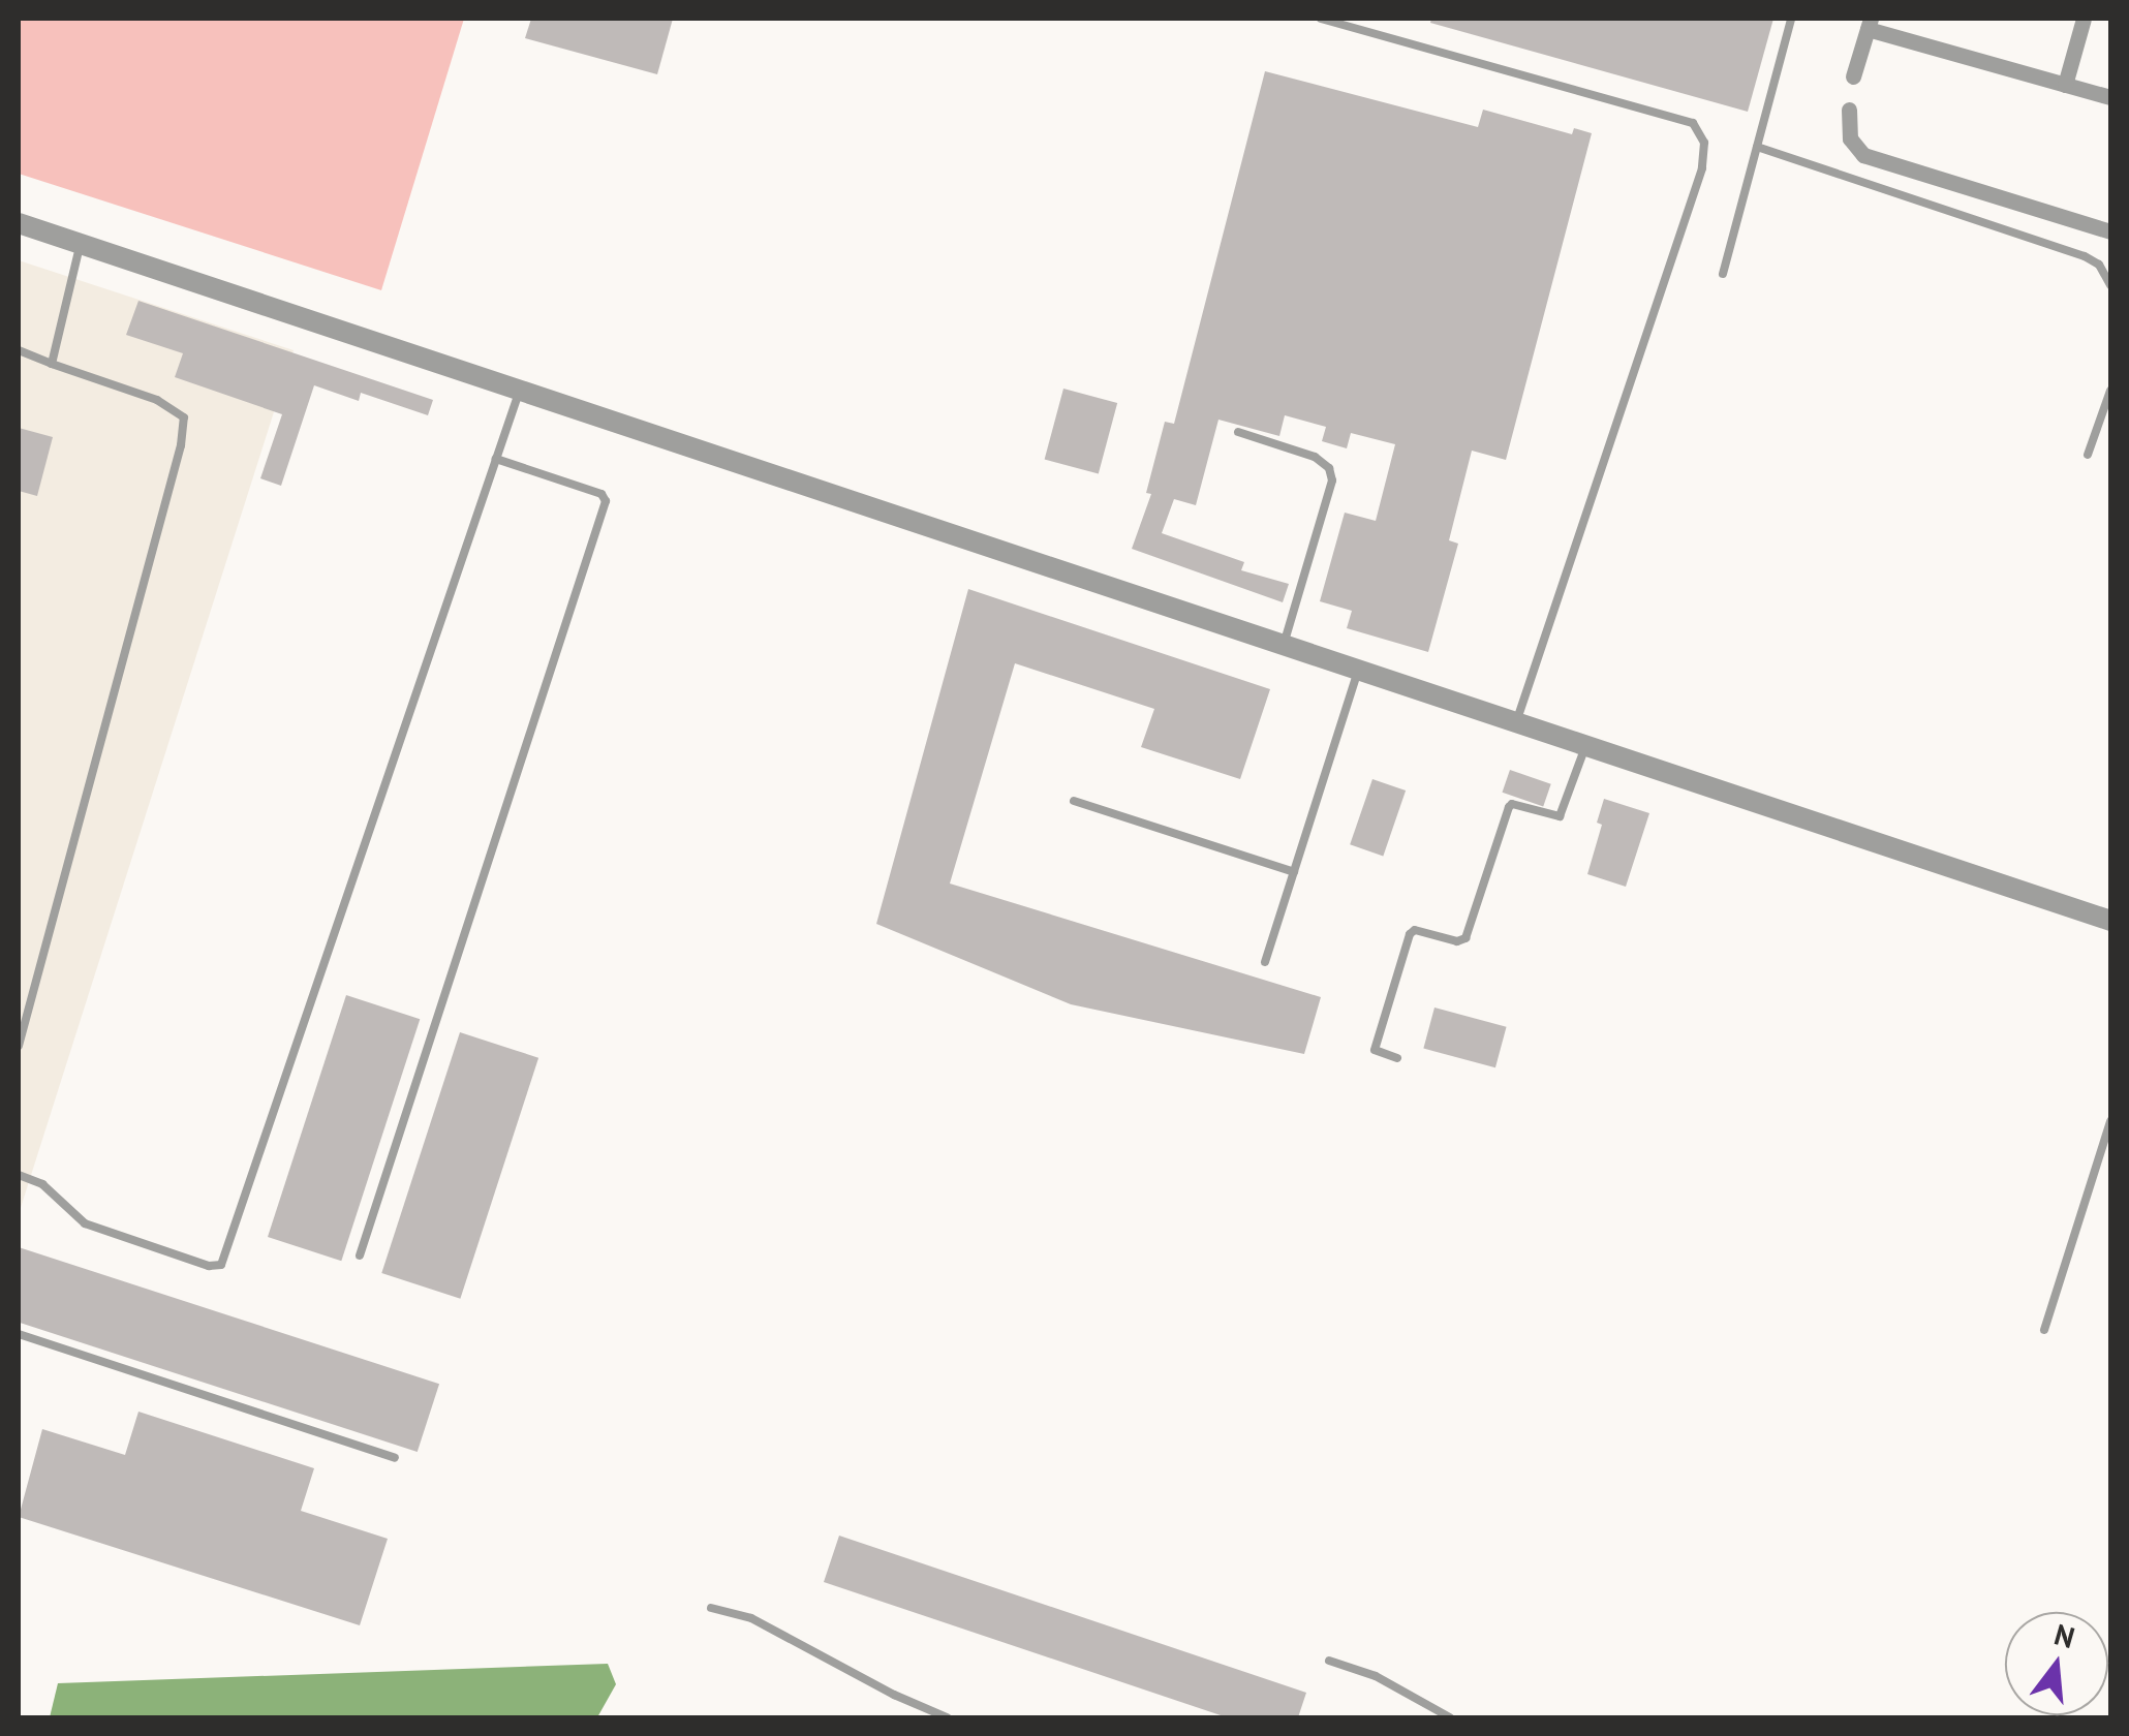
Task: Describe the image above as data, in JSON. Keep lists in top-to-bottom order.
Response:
{
  "north": "top"
}
